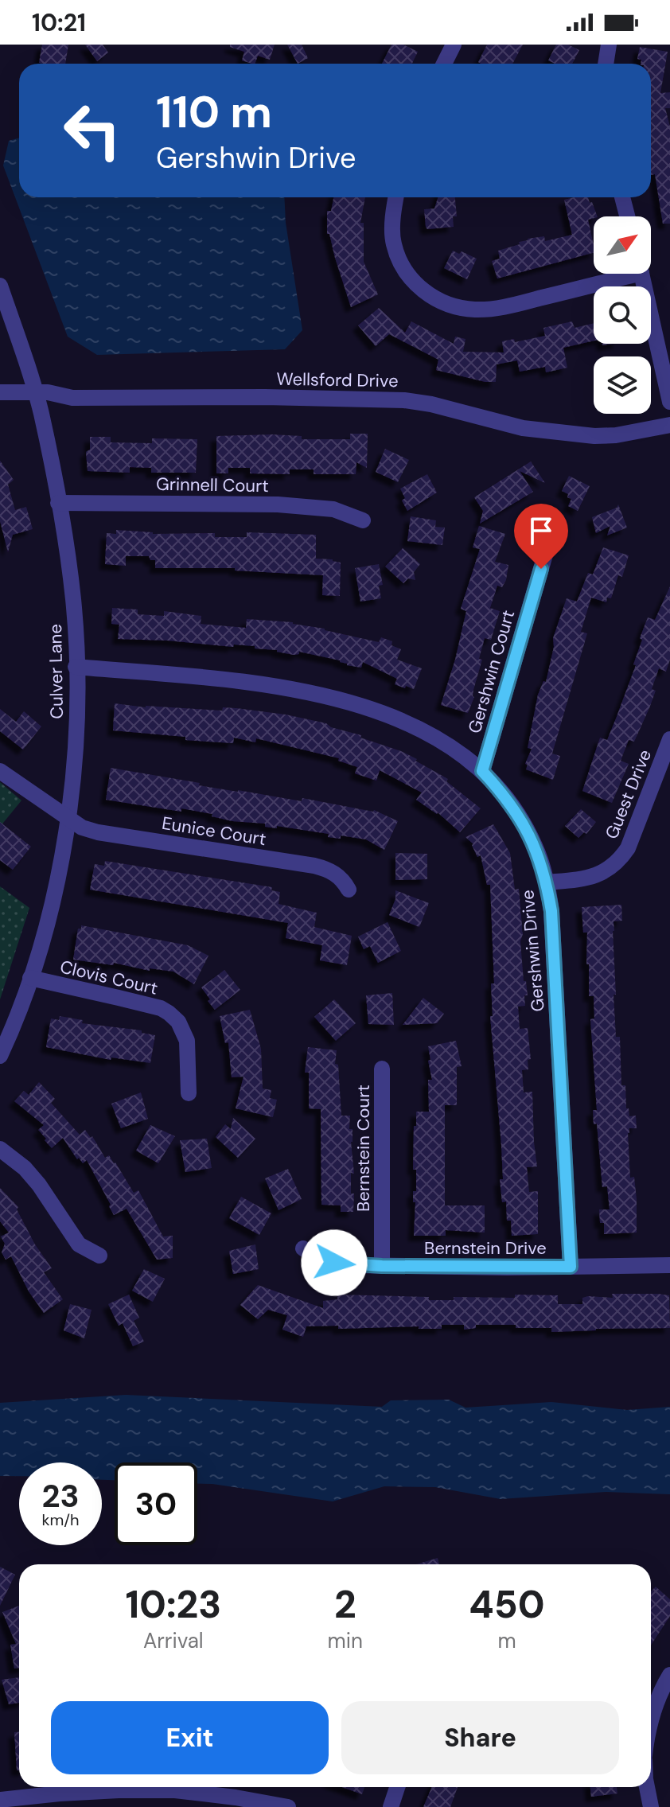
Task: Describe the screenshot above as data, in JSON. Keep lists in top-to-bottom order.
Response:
{
  "streets": {
    "street": [
      "Wellsford Drive",
      "Grinnell Court",
      "Culver Lane",
      "Gershwin Court",
      "Guest Drive",
      "Eunice Court",
      "Gershwin Drive",
      "Clovis Court",
      "Bernstein Court",
      "Bernstein Drive"
    ]
  },
  "crossings": [
    ["Wellsford Drive", "Culver Lane"],
    ["Grinnell Court", "Culver Lane"],
    ["Culver Lane", "Eunice Court"],
    ["Culver Lane", "Gershwin Drive"],
    ["Culver Lane", "Clovis Court"],
    ["Gershwin Court", "Gershwin Drive"],
    ["Guest Drive", "Gershwin Drive"],
    ["Gershwin Drive", "Bernstein Drive"],
    ["Bernstein Court", "Bernstein Drive"]
  ],
  "north": "top right",
  "page": {
    "status": "10:21",
    "turn": ["110 m", "Gershwin Drive"],
    "speed": "23 km/h",
    "limit": "30",
    "eta": [
      "10:23",
      "Arrival",
      "2",
      "min",
      "450",
      "m"
    ],
    "buttons": ["Exit", "Share"]
  }
}
